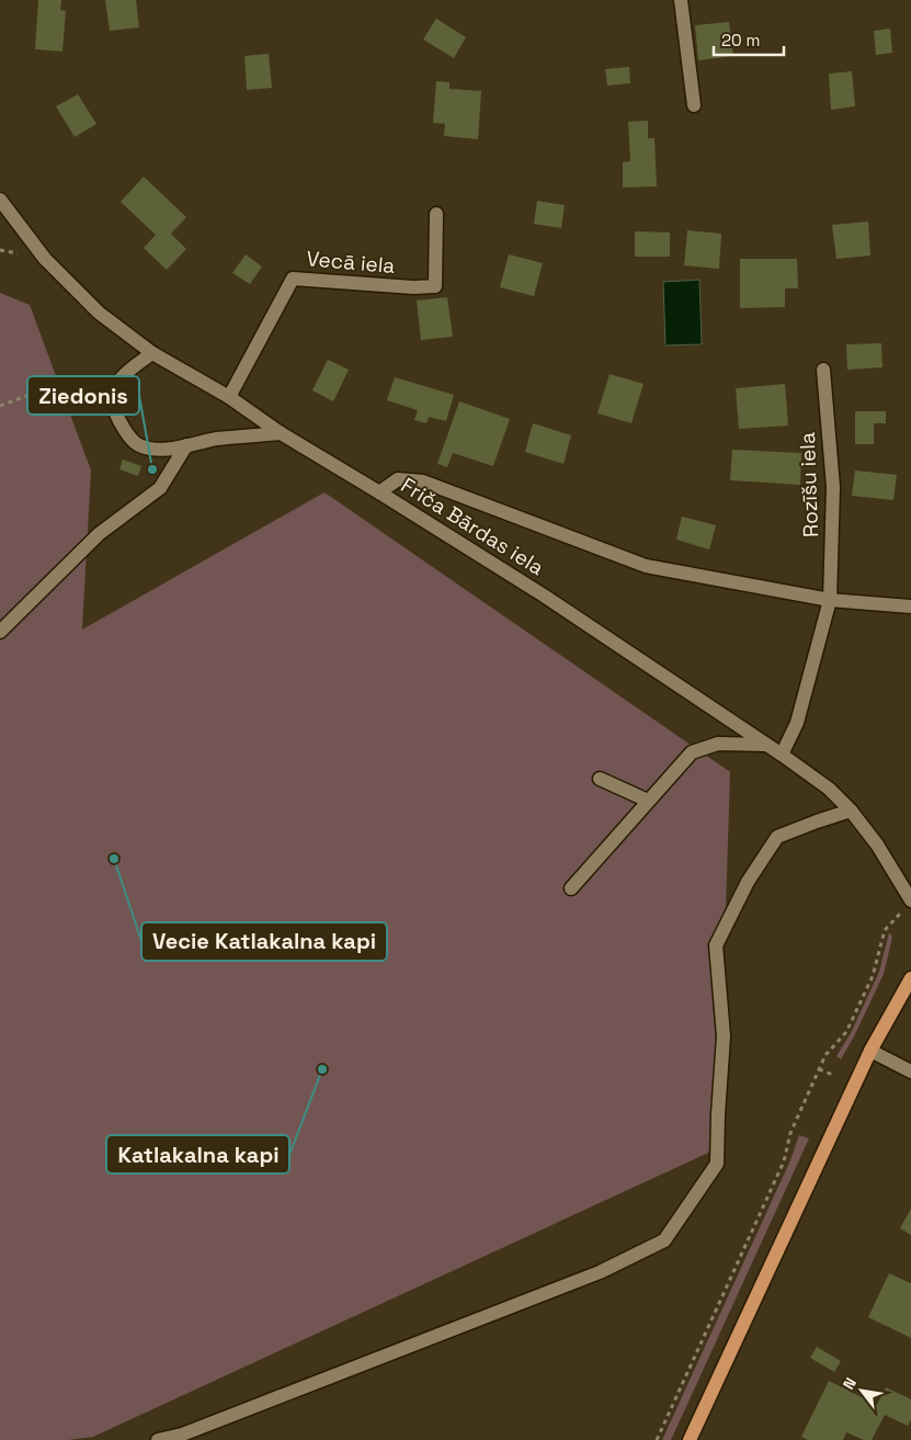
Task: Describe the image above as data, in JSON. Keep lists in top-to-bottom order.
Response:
{
  "streets": {
    "street": ["Vecā iela", "Rozīšu iela", "Friča Bārdas iela"]
  },
  "crossings": [
    ["Vecā iela", "Friča Bārdas iela"],
    ["Rozīšu iela", "Friča Bārdas iela"]
  ],
  "places": ["Ziedonis", "Vecie Katlakalna kapi", "Katlakalna kapi"],
  "scale_bar": "20 m",
  "north": "top left"
}
